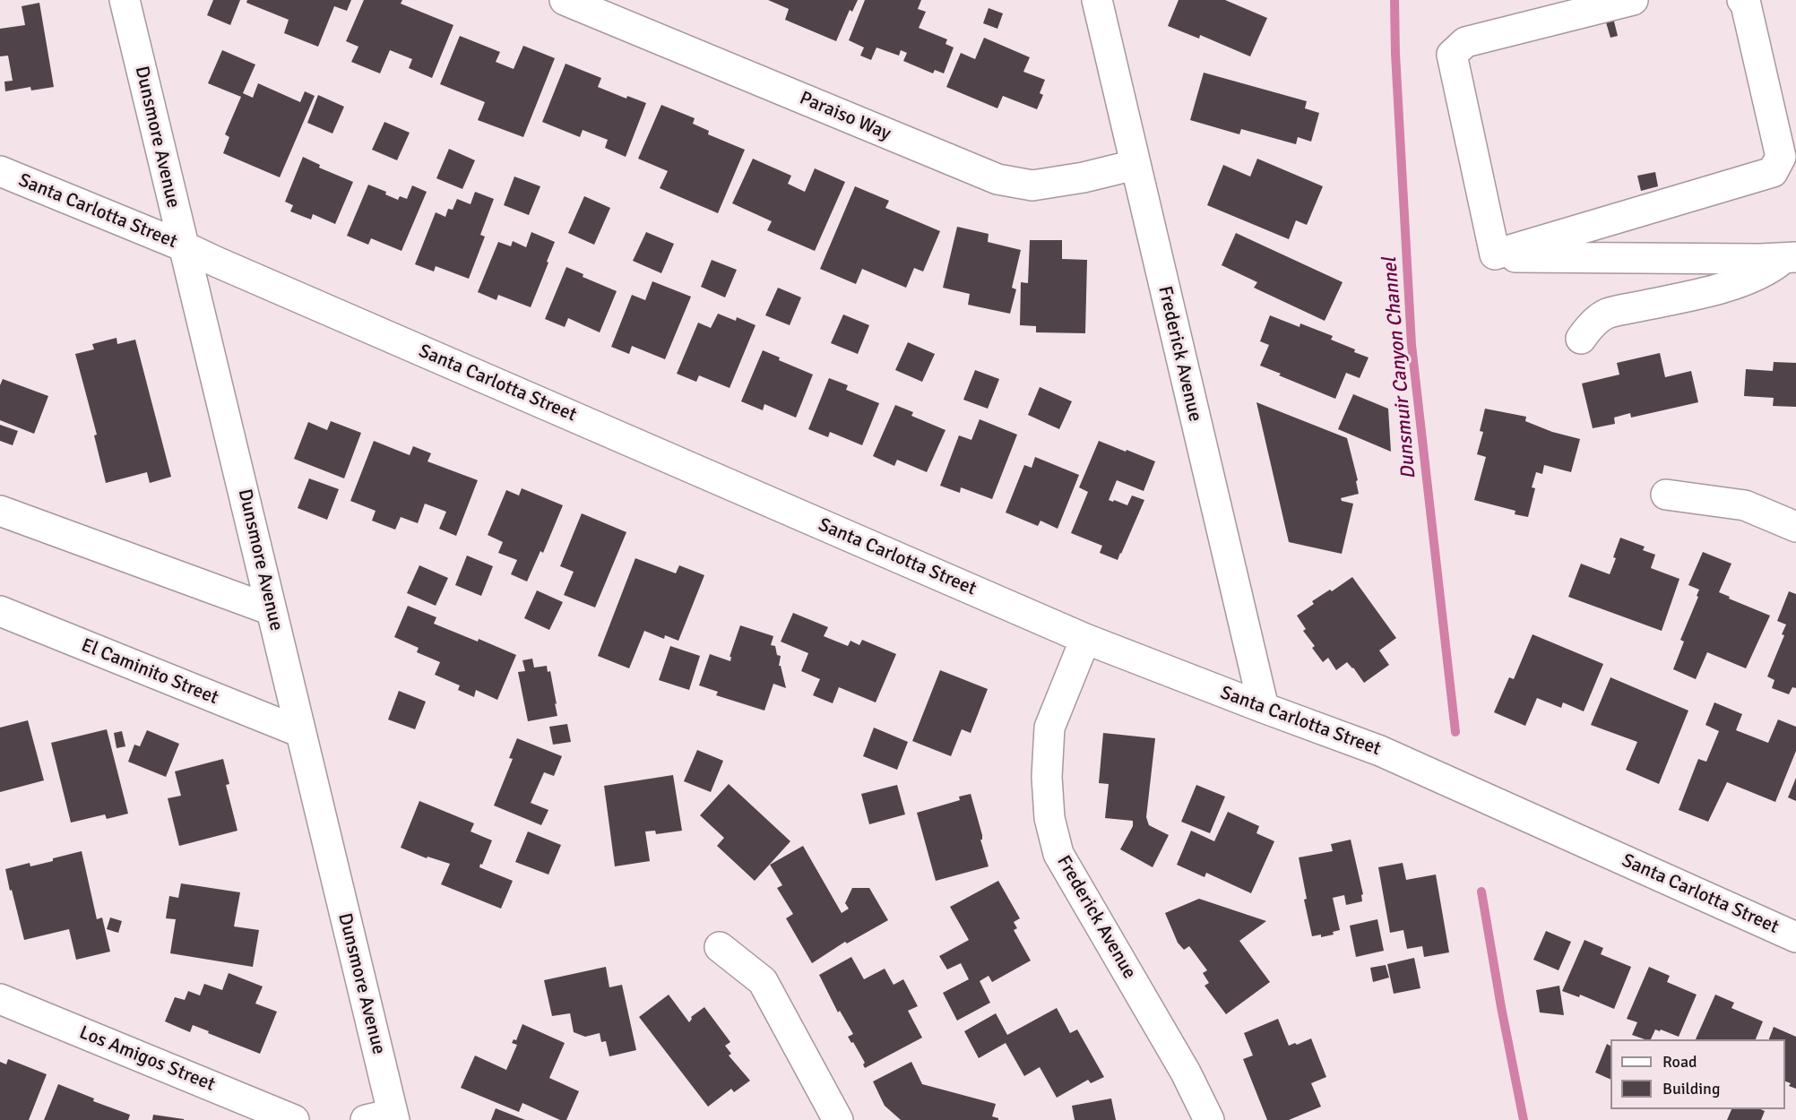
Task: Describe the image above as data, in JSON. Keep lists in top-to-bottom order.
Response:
{
  "streets": {
    "street": [
      "Paraiso Way",
      "Dunsmore Avenue",
      "Santa Carlotta Street",
      "Frederick Avenue",
      "El Caminito Street",
      "Los Amigos Street"
    ]
  },
  "crossings": [
    ["Paraiso Way", "Frederick Avenue"],
    ["Dunsmore Avenue", "Santa Carlotta Street"],
    ["Dunsmore Avenue", "El Caminito Street"],
    ["Santa Carlotta Street", "Frederick Avenue"]
  ],
  "water": ["Dunsmuir Canyon Channel"],
  "legend": ["Road", "Building"]
}
